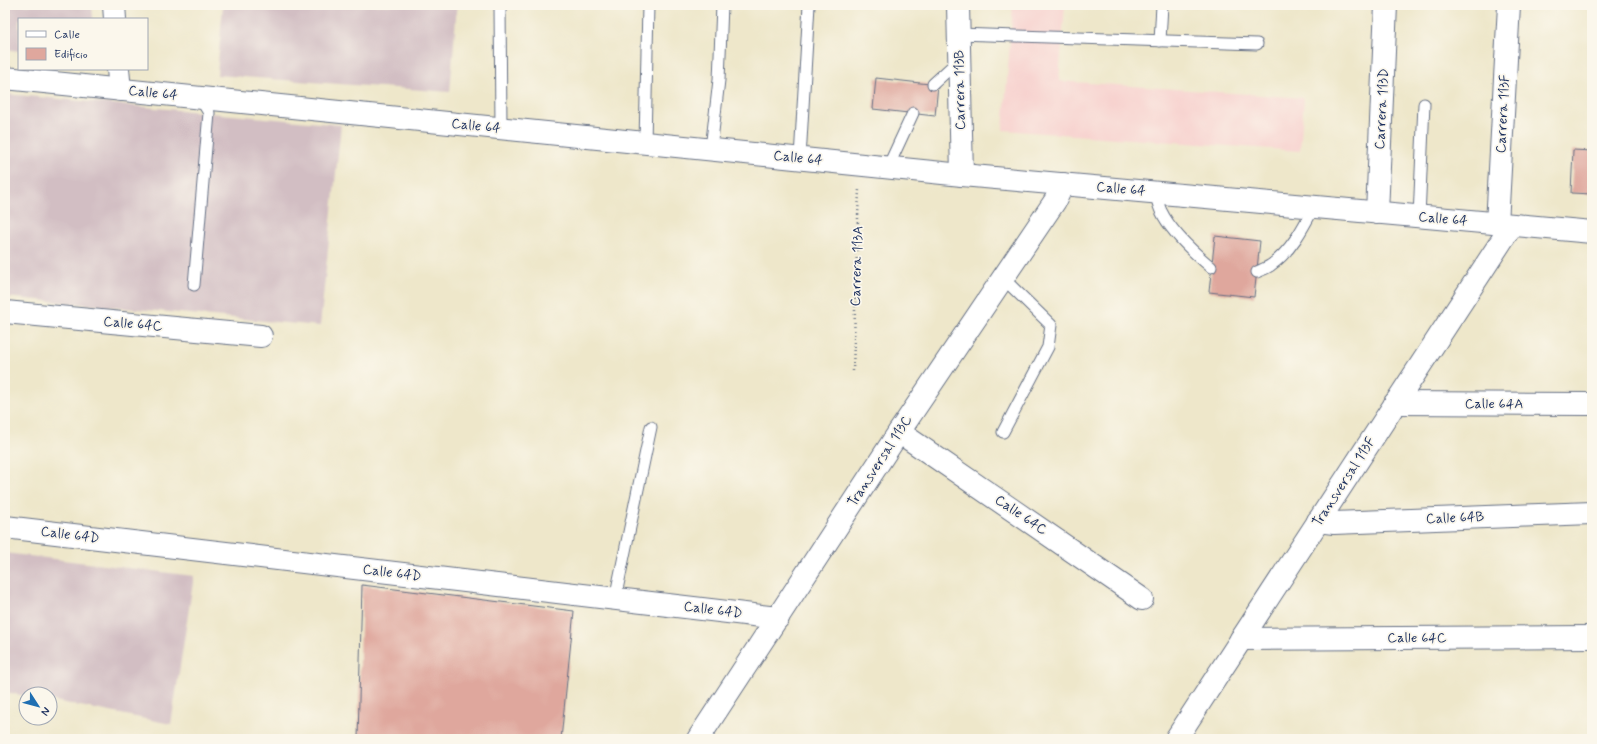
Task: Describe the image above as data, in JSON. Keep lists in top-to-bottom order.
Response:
{
  "streets": {
    "street": [
      "Carrera 113B",
      "Calle 64",
      "Carrera 113D",
      "Carrera 113F",
      "Calle 64C",
      "Calle 64A",
      "Transversal 113C",
      "Transversal 113F",
      "Calle 64B",
      "Calle 64D"
    ],
    "path": ["Carrera 113A"]
  },
  "crossings": [
    ["Carrera 113B", "Calle 64"],
    ["Calle 64", "Carrera 113D"],
    ["Calle 64", "Carrera 113F"],
    ["Calle 64", "Carrera 113A"],
    ["Calle 64", "Transversal 113C"],
    ["Calle 64", "Transversal 113F"],
    ["Carrera 113F", "Transversal 113F"],
    ["Calle 64C", "Transversal 113C"],
    ["Calle 64C", "Transversal 113F"],
    ["Calle 64A", "Transversal 113F"],
    ["Transversal 113C", "Calle 64D"],
    ["Transversal 113F", "Calle 64B"]
  ],
  "legend": ["Calle", "Edificio"],
  "north": "bottom right"
}
